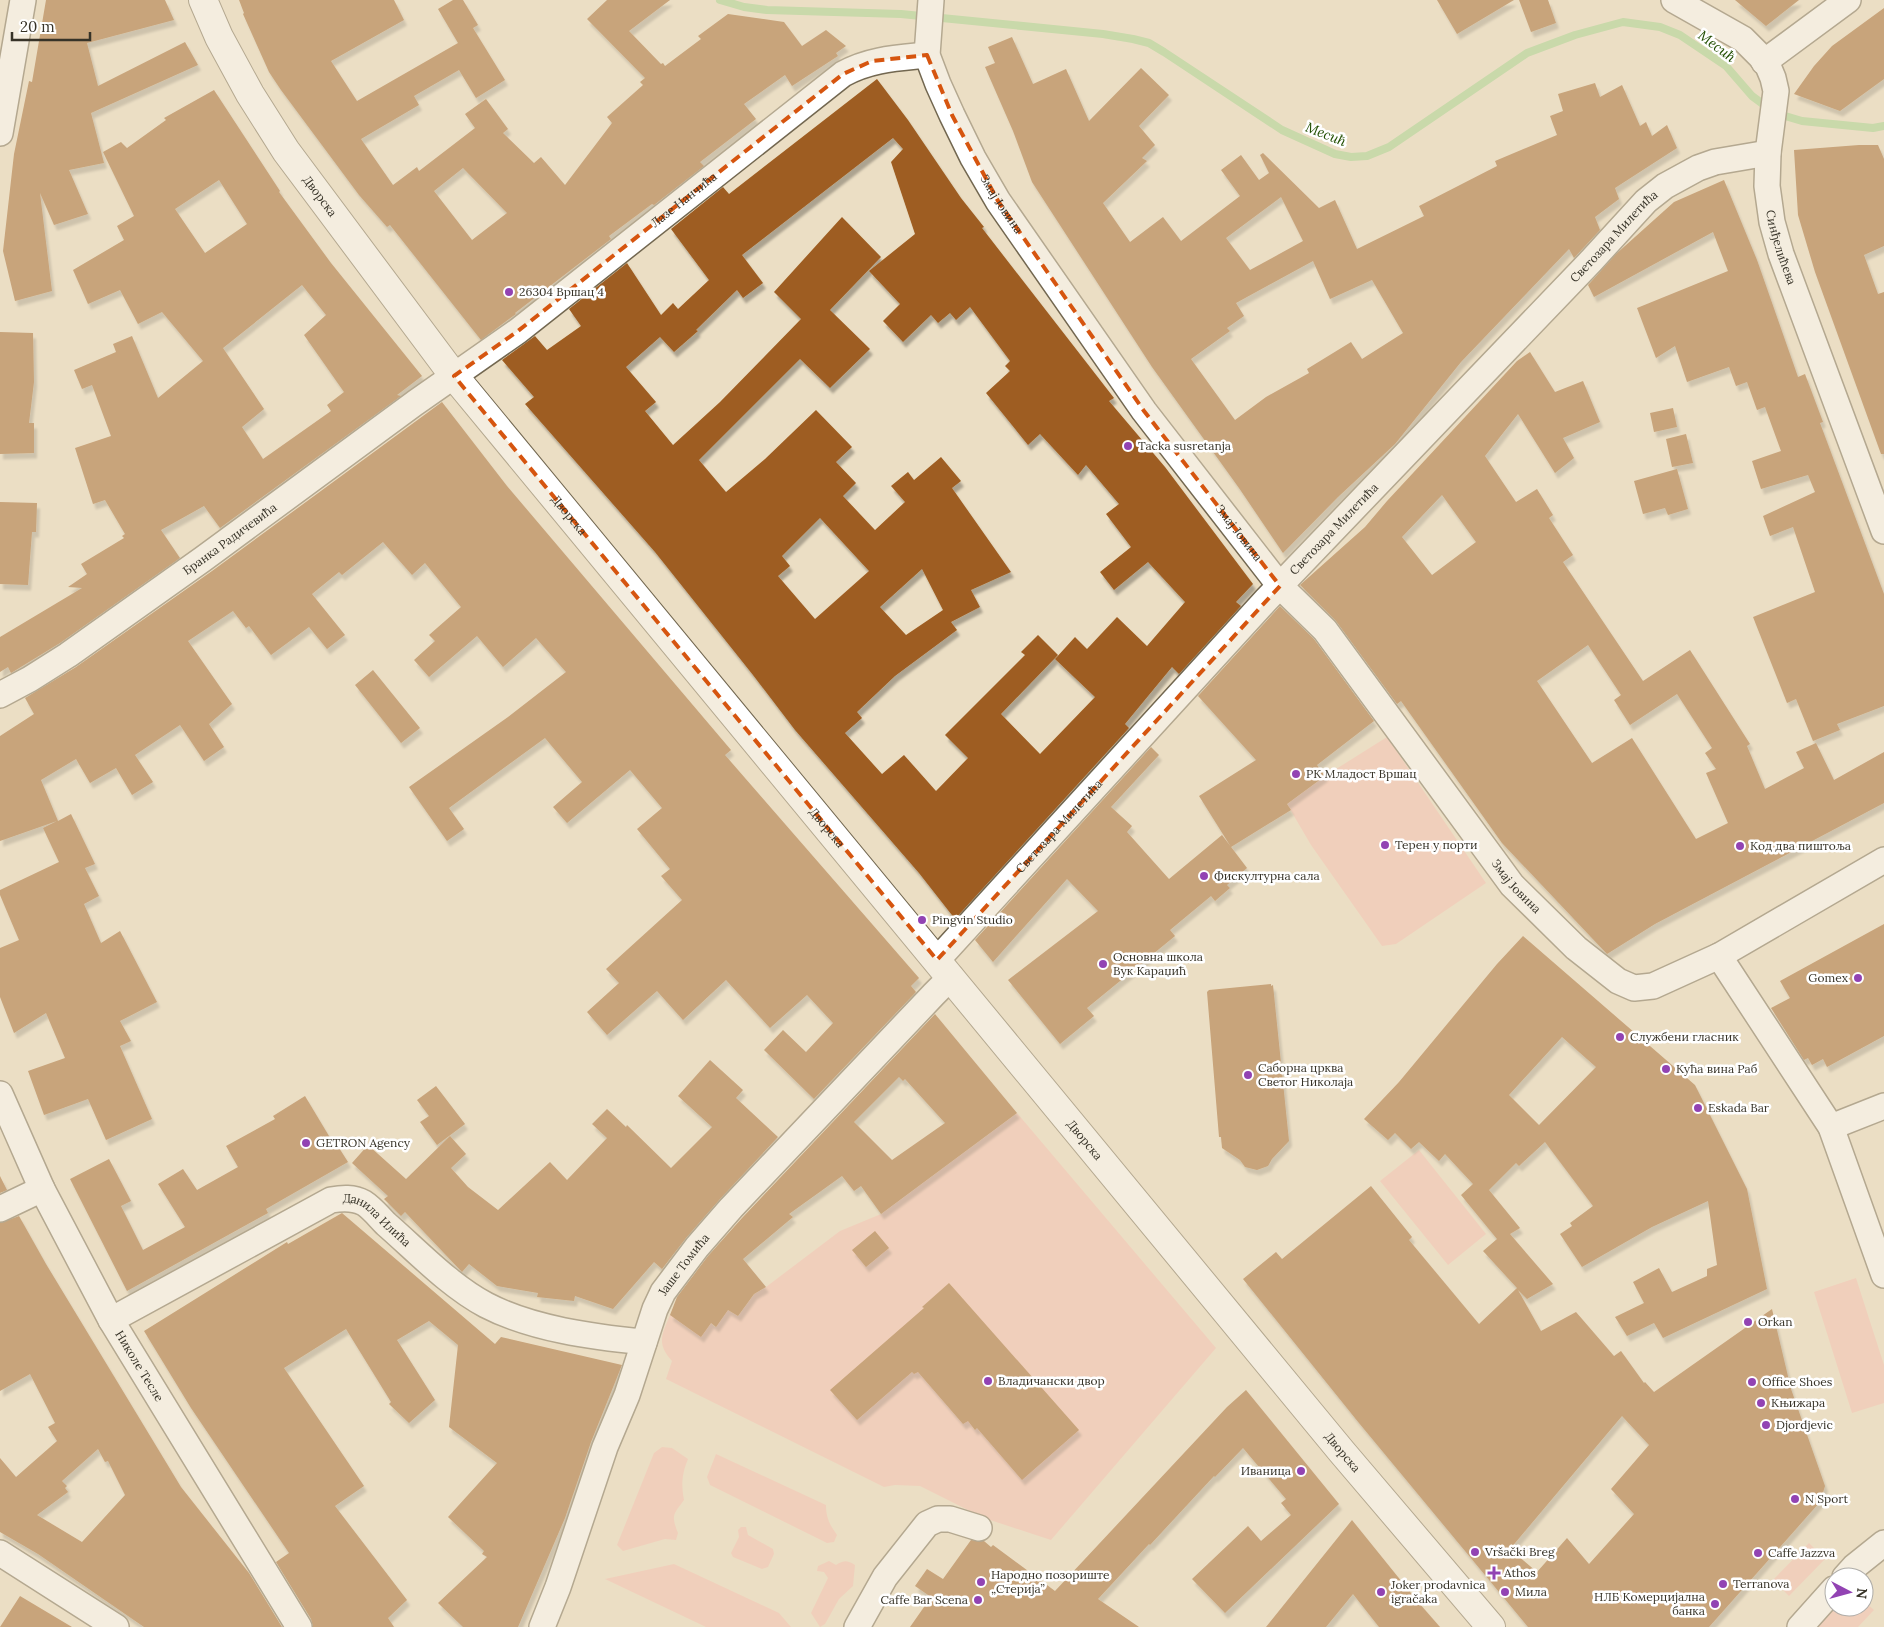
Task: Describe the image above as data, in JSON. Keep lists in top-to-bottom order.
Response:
{
  "streets": {
    "main road": ["Дворска"],
    "street": [
      "Лазе Нанчића",
      "Змај Јовина",
      "Светозара Милетића",
      "Синђелићева",
      "Бранка Радичевића",
      "Данила Илића",
      "Јаше Томића",
      "Николе Тесле"
    ]
  },
  "crossings": [
    ["Дворска", "Лазе Нанчића"],
    ["Дворска", "Светозара Милетића"],
    ["Дворска", "Бранка Радичевића"],
    ["Дворска", "Јаше Томића"],
    ["Лазе Нанчића", "Змај Јовина"],
    ["Лазе Нанчића", "Бранка Радичевића"],
    ["Змај Јовина", "Светозара Милетића"],
    ["Светозара Милетића", "Синђелићева"],
    ["Светозара Милетића", "Јаше Томића"],
    ["Данила Илића", "Јаше Томића"],
    ["Данила Илића", "Николе Тесле"]
  ],
  "water": ["Месић"],
  "places": {
    "other": [
      "26304 Вршац 4",
      "Tacka susretanja",
      "РК Младост Вршац",
      "Терен у порти",
      "Код два пиштоља",
      "Фискултурна сала",
      "Pingvin Studio",
      "Основна школа Вук Караџић",
      "Gomex",
      "Службени гласник",
      "Кућа вина Раб",
      "Саборна црква Светог Николаја",
      "Eskada Bar",
      "GETRON Agency",
      "Orkan",
      "Владичански двор",
      "Office Shoes",
      "Књижара",
      "Djordjevic",
      "Иваница",
      "N Sport",
      "Vršački Breg",
      "Caffe Jazzva",
      "Народно позориште „Стерија”",
      "Terranova",
      "Joker prodavnica igračaka",
      "Мила",
      "Caffe Bar Scena",
      "НЛБ Комерцијална банка"
    ],
    "health": ["Athos"]
  },
  "scale_bar": "20 m",
  "north": "right"
}
